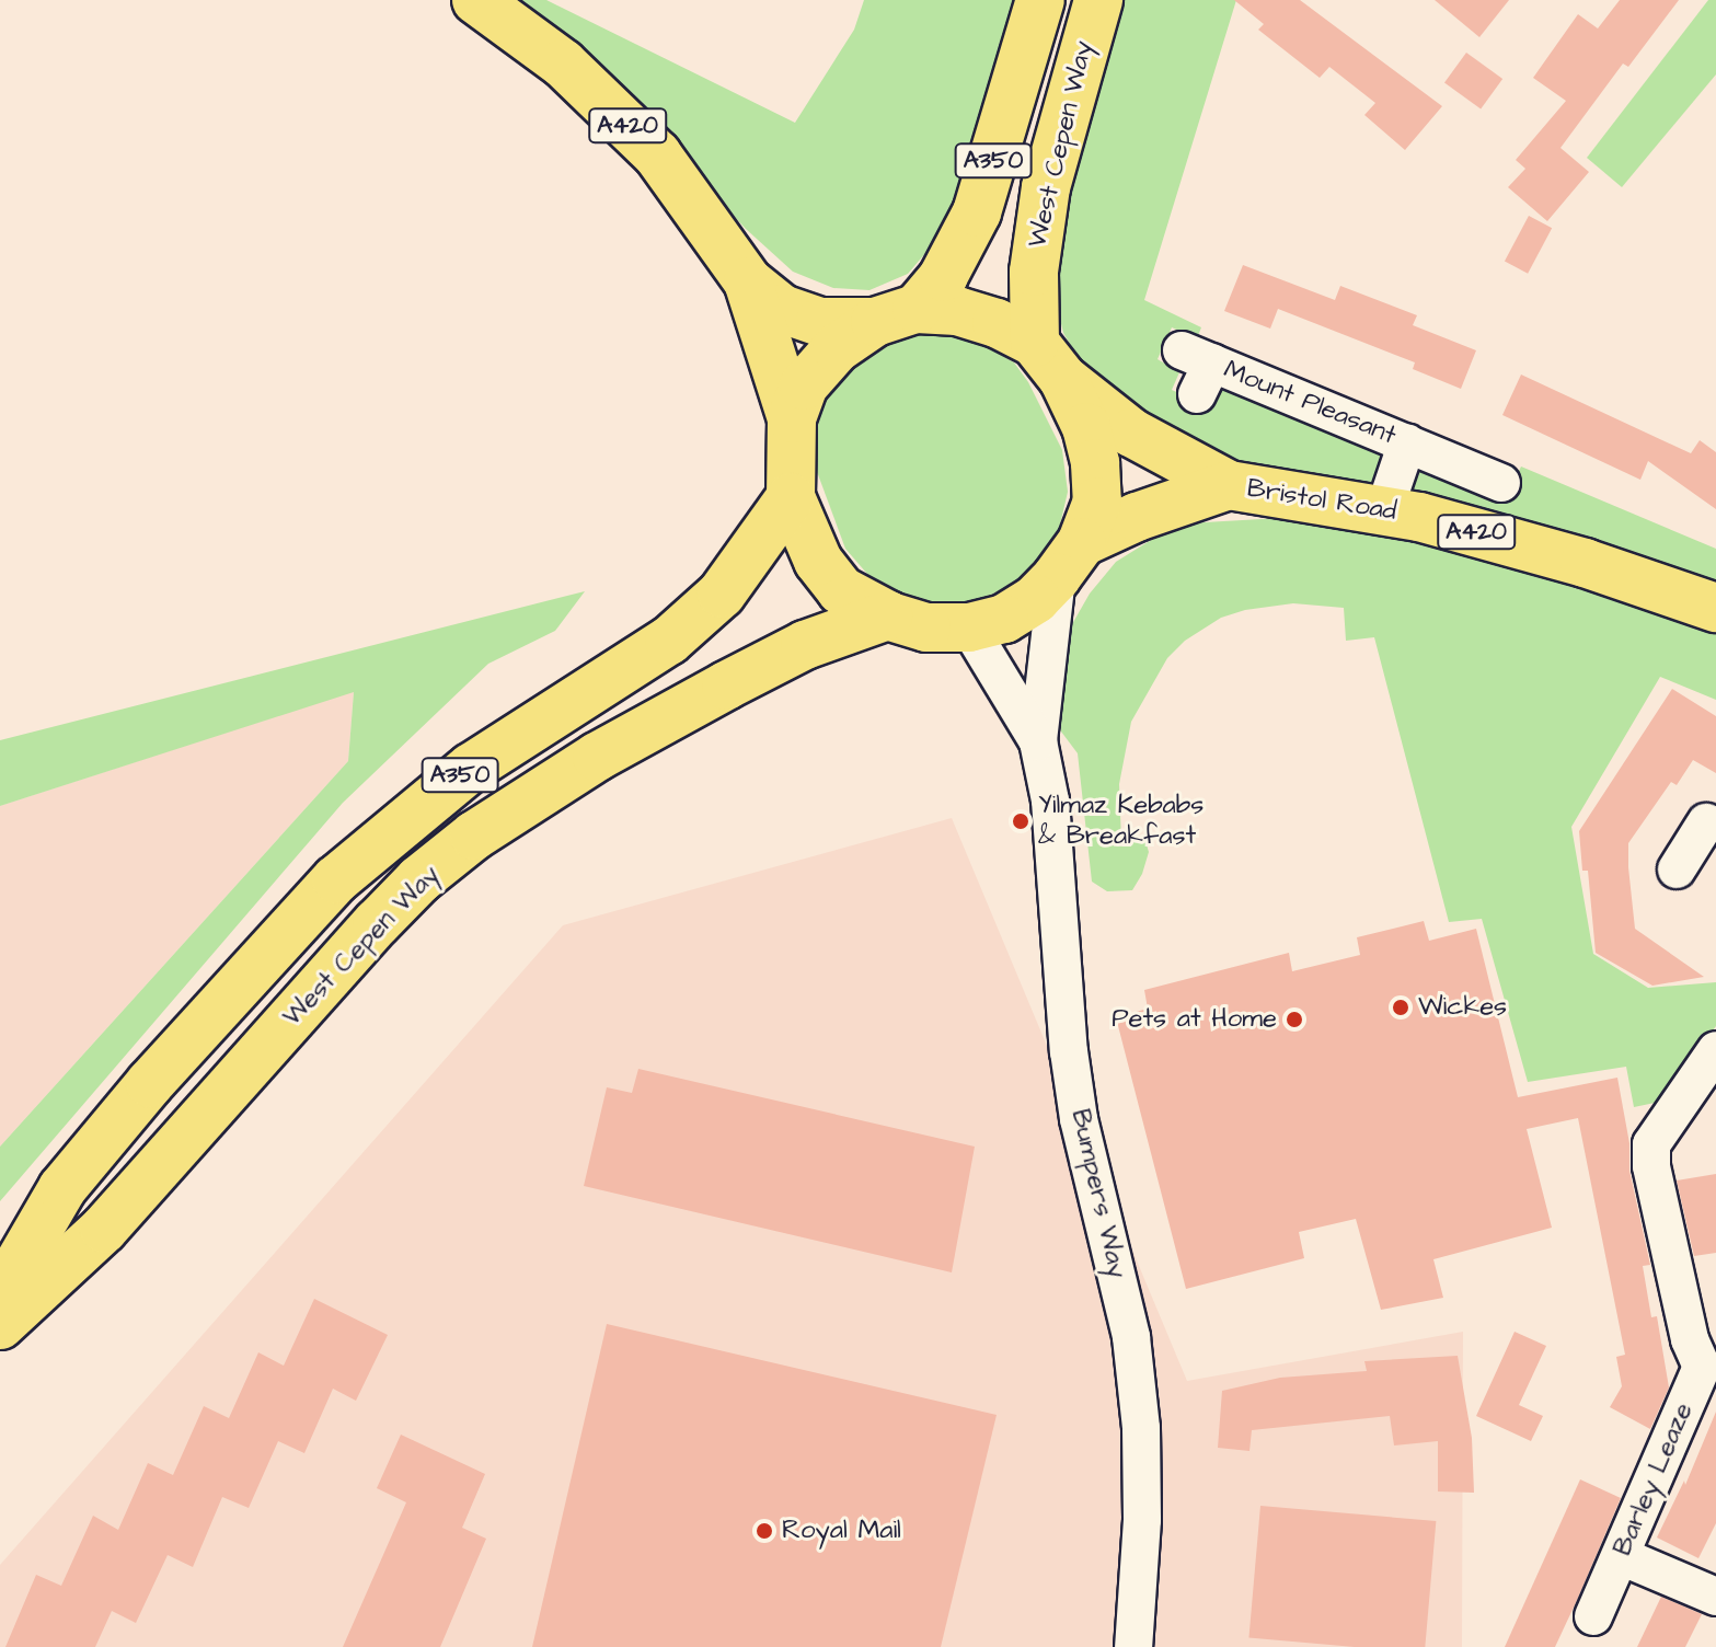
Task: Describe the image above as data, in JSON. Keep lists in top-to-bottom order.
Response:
{
  "streets": {
    "main road": [
      "A420",
      "West Cepen Way",
      "A350",
      "Bristol Road"
    ],
    "street": ["Mount Pleasant", "Bumpers Way", "Barley Leaze"]
  },
  "crossings": [
    ["A420", "West Cepen Way"],
    ["A420", "A350"],
    ["A420", "Bristol Road"],
    ["A420", "Bumpers Way"],
    ["West Cepen Way", "A350"],
    ["West Cepen Way", "Bristol Road"],
    ["West Cepen Way", "Bumpers Way"],
    ["A350", "Bristol Road"],
    ["A350", "Bumpers Way"],
    ["Mount Pleasant", "Bristol Road"],
    ["Bristol Road", "Bumpers Way"]
  ],
  "places": [
    "Yilmaz Kebabs & Breakfast",
    "Wickes",
    "Pets at Home",
    "Royal Mail"
  ]
}
